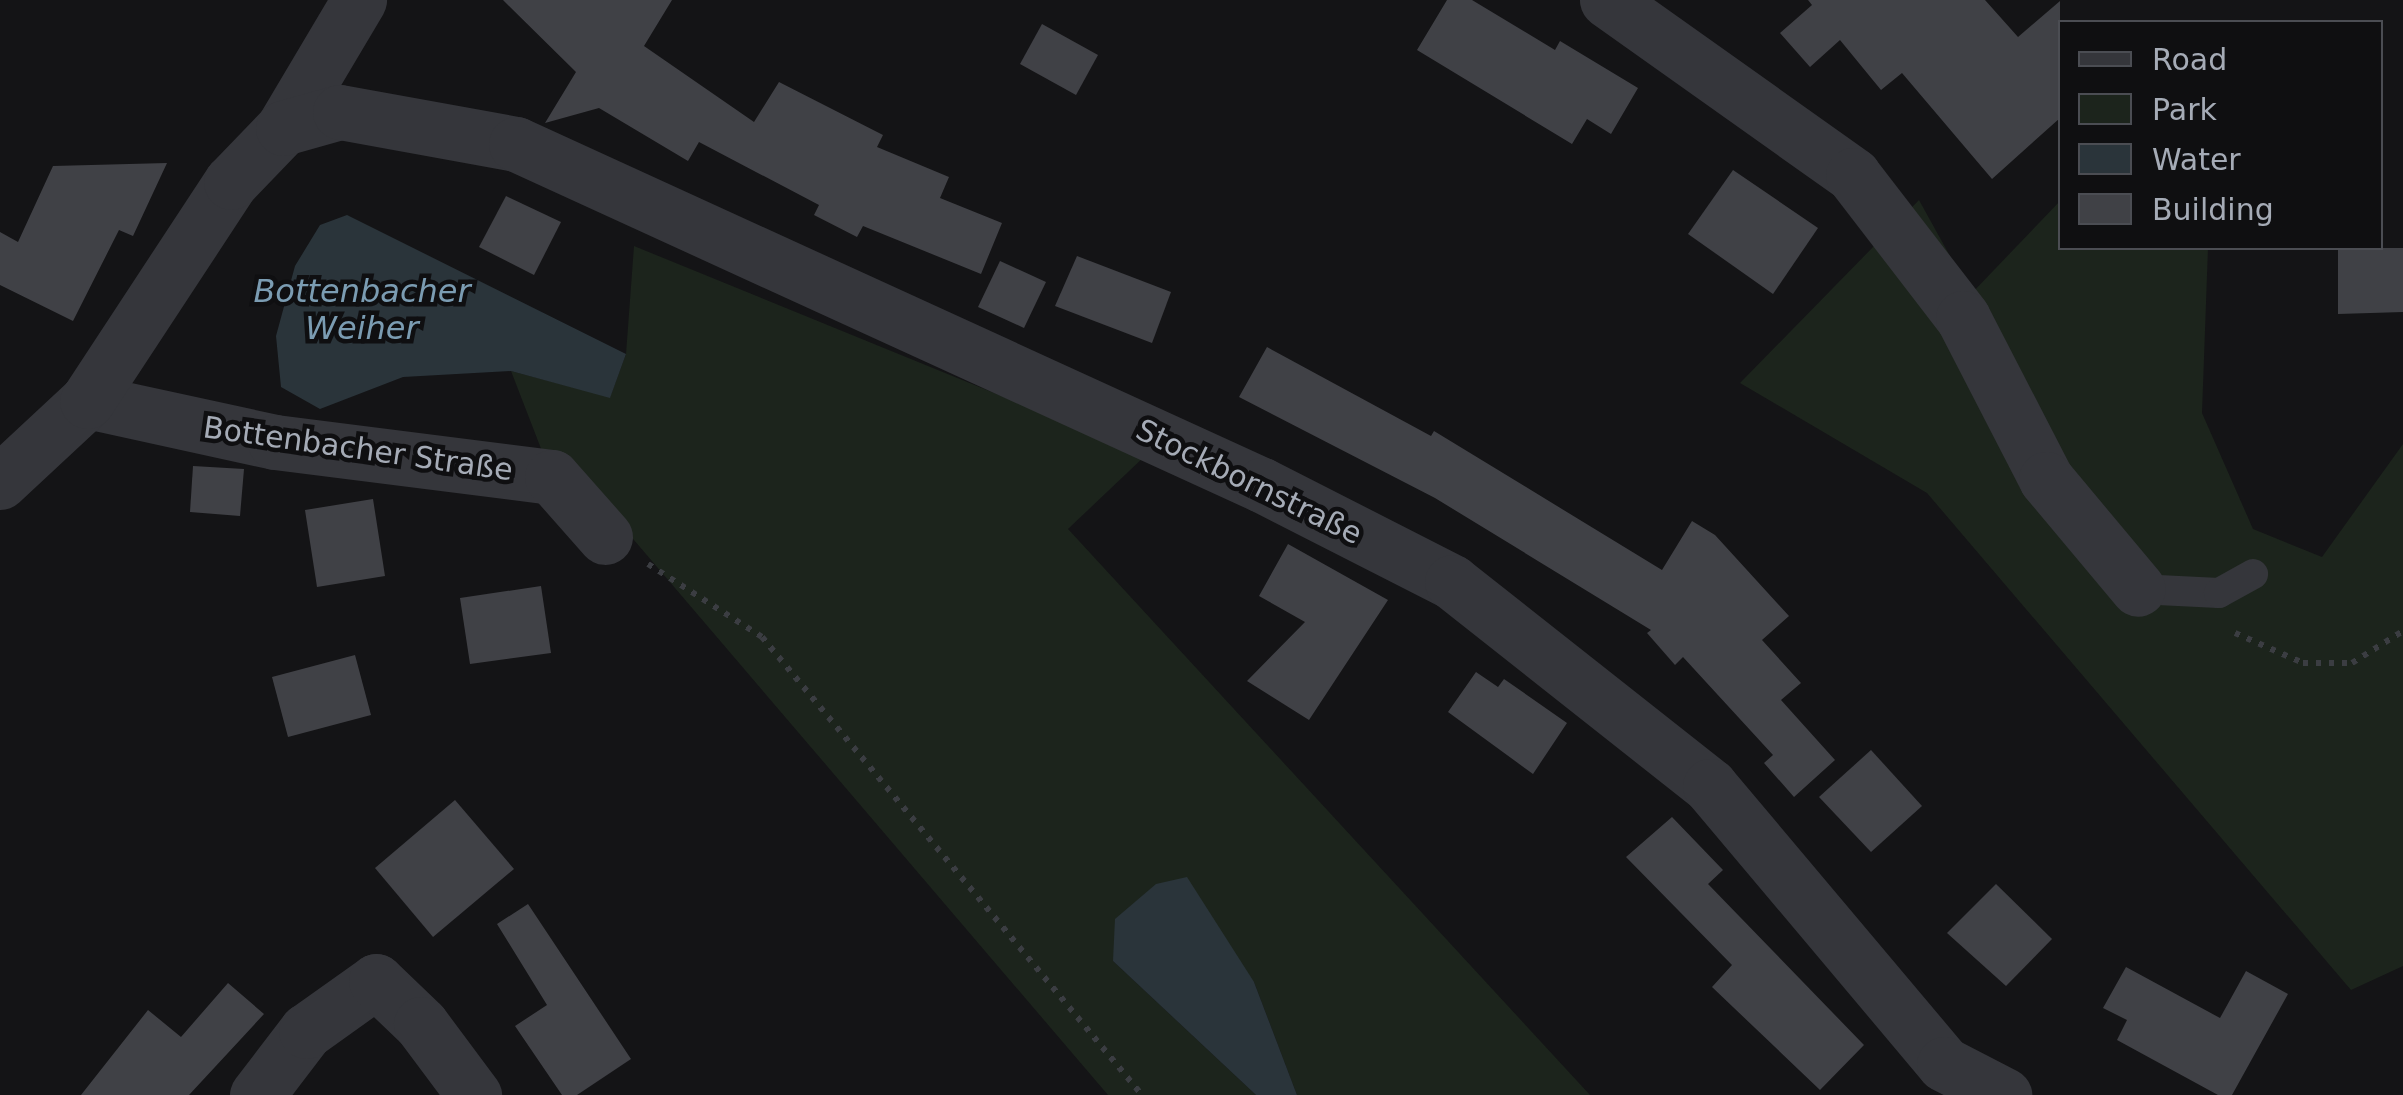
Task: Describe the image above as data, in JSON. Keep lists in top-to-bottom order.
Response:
{
  "streets": {
    "street": ["Bottenbacher Straße", "Stockbornstraße"]
  },
  "water": ["Bottenbacher Weiher"],
  "legend": [
    "Road",
    "Park",
    "Water",
    "Building"
  ]
}
